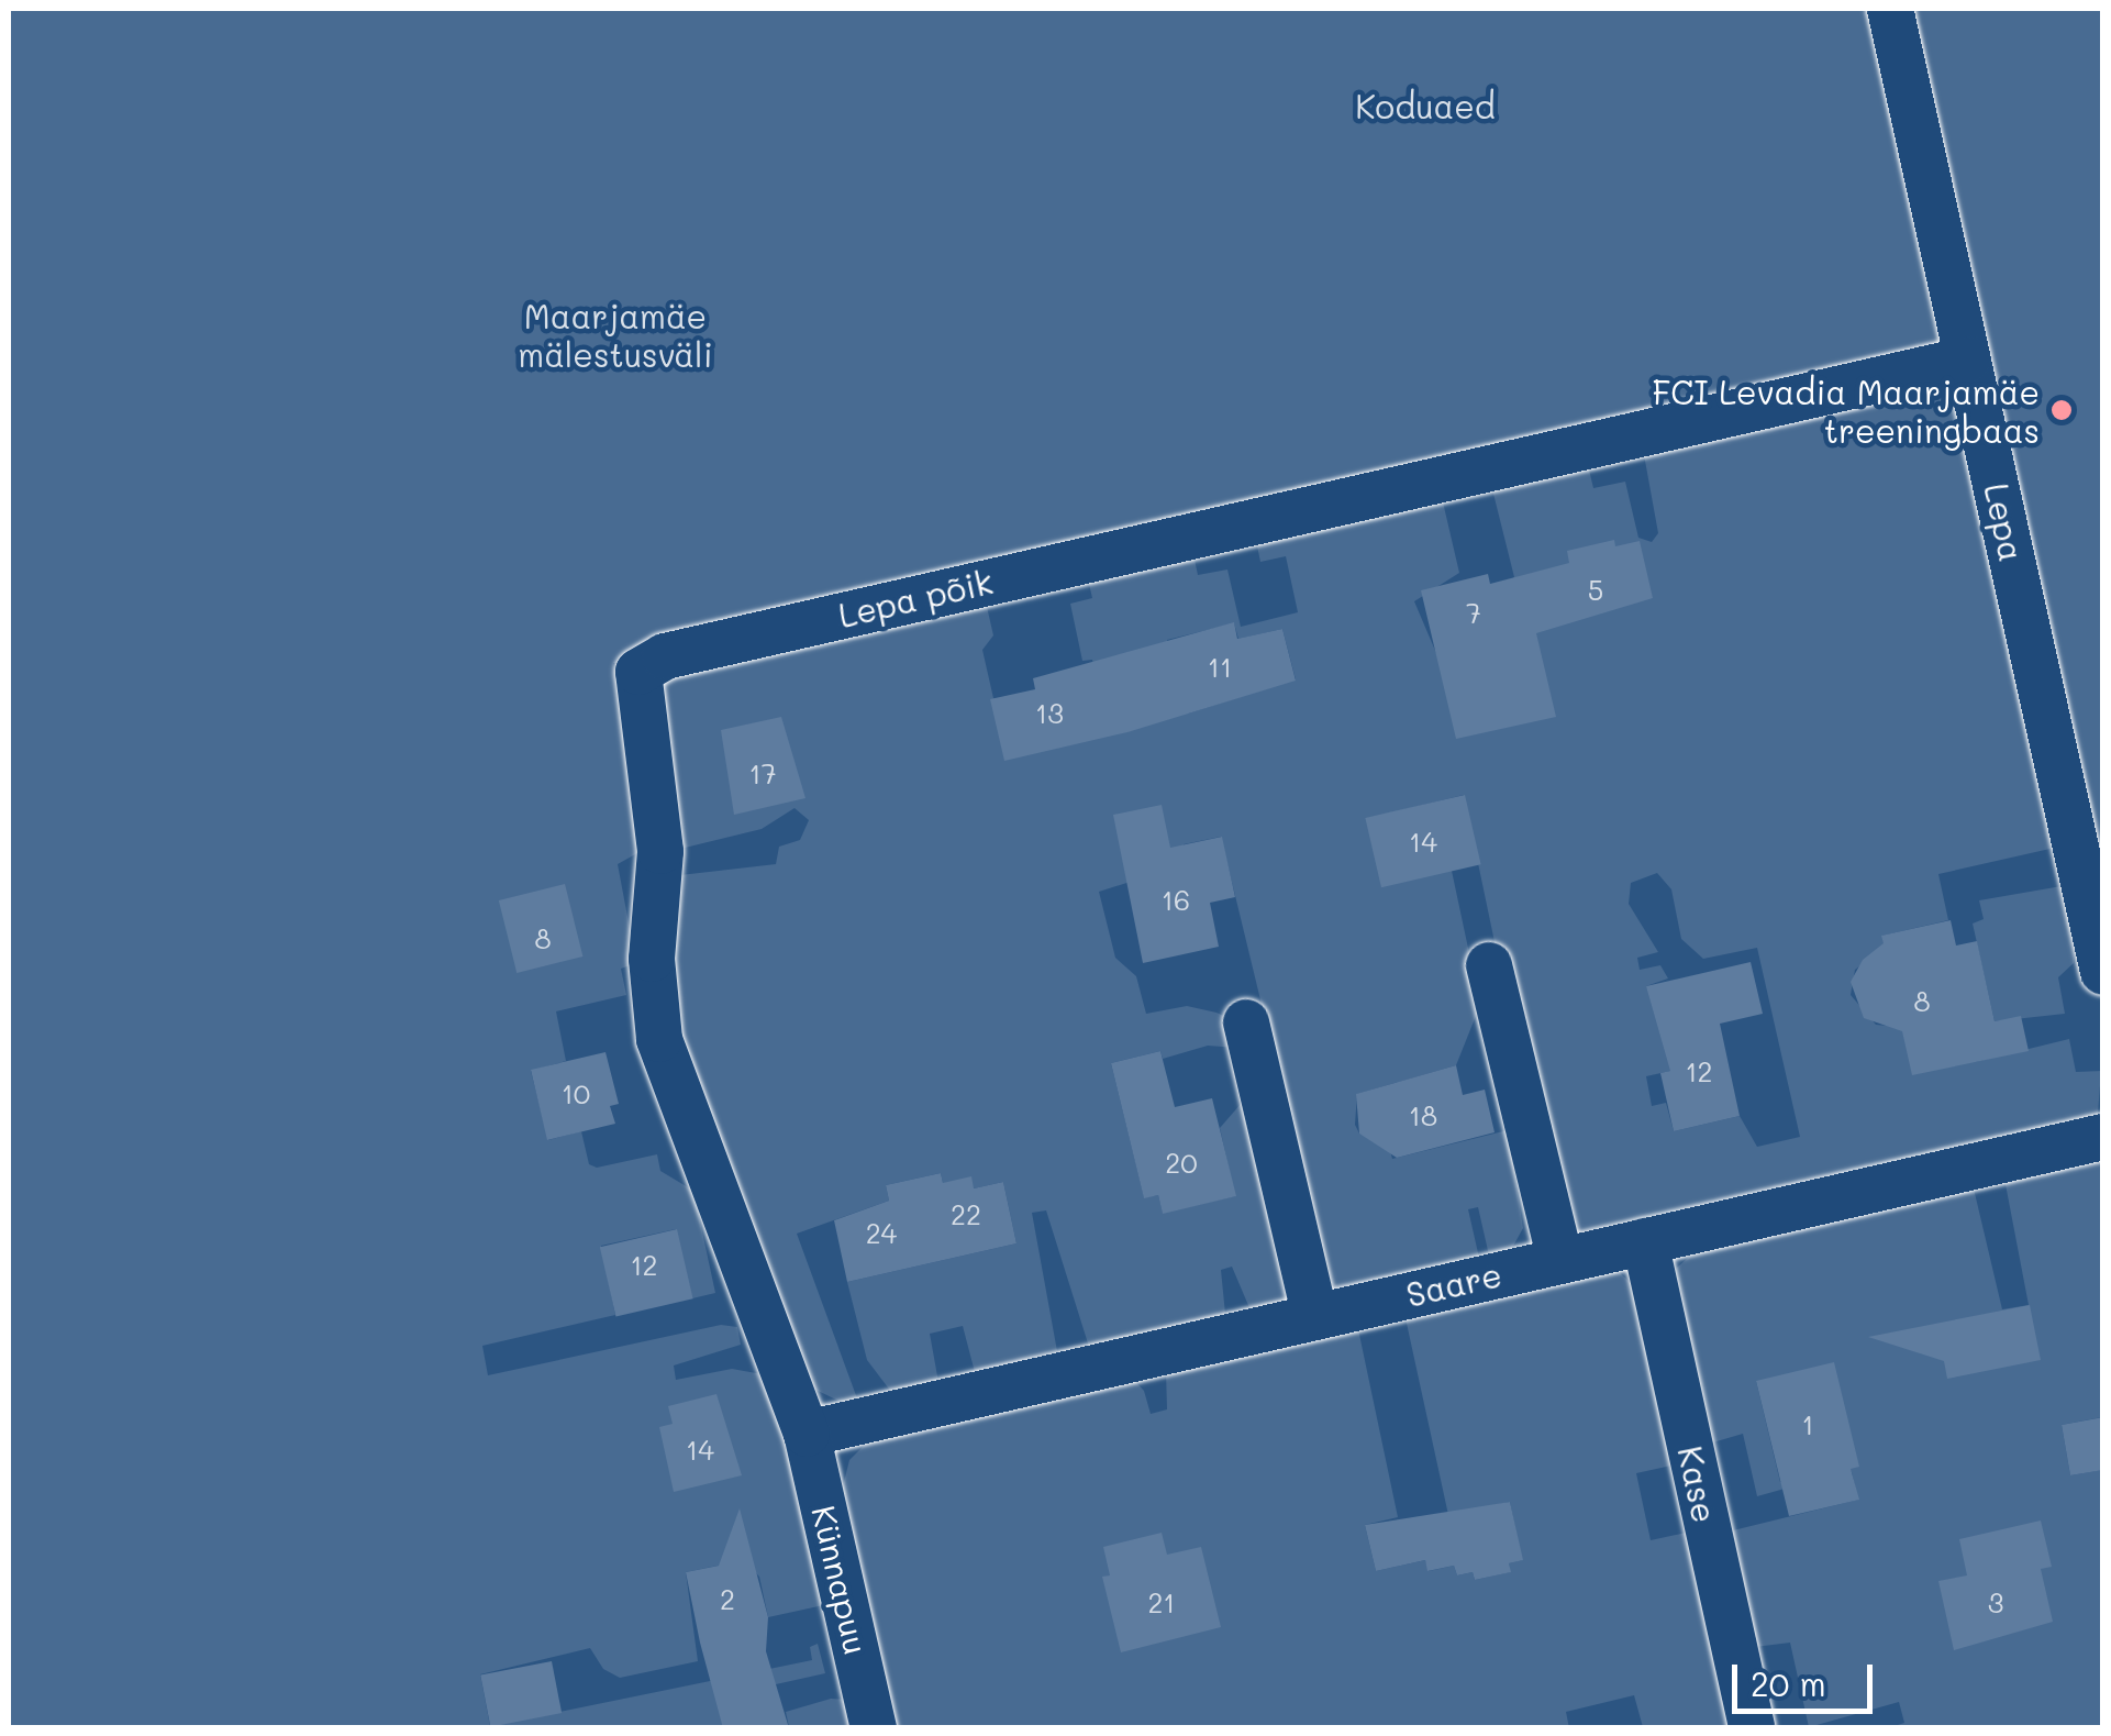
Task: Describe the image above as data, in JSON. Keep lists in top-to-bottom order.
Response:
{
  "streets": {
    "street": [
      "Lepa",
      "Lepa põik",
      "Saare",
      "Kase",
      "Künnapuu"
    ]
  },
  "crossings": [
    ["Lepa", "Lepa põik"],
    ["Lepa põik", "Saare"],
    ["Lepa põik", "Künnapuu"],
    ["Saare", "Kase"],
    ["Saare", "Künnapuu"]
  ],
  "parks": ["Koduaed", "Maarjamäe mälestusväli"],
  "places": ["FCI Levadia Maarjamäe treeningbaas"],
  "house_numbers": [
    "5",
    "7",
    "11",
    "13",
    "17",
    "14",
    "16",
    "8",
    "8",
    "12",
    "10",
    "18",
    "20",
    "22",
    "24",
    "12",
    "1",
    "14",
    "2",
    "21",
    "3"
  ],
  "scale_bar": "20 m"
}
